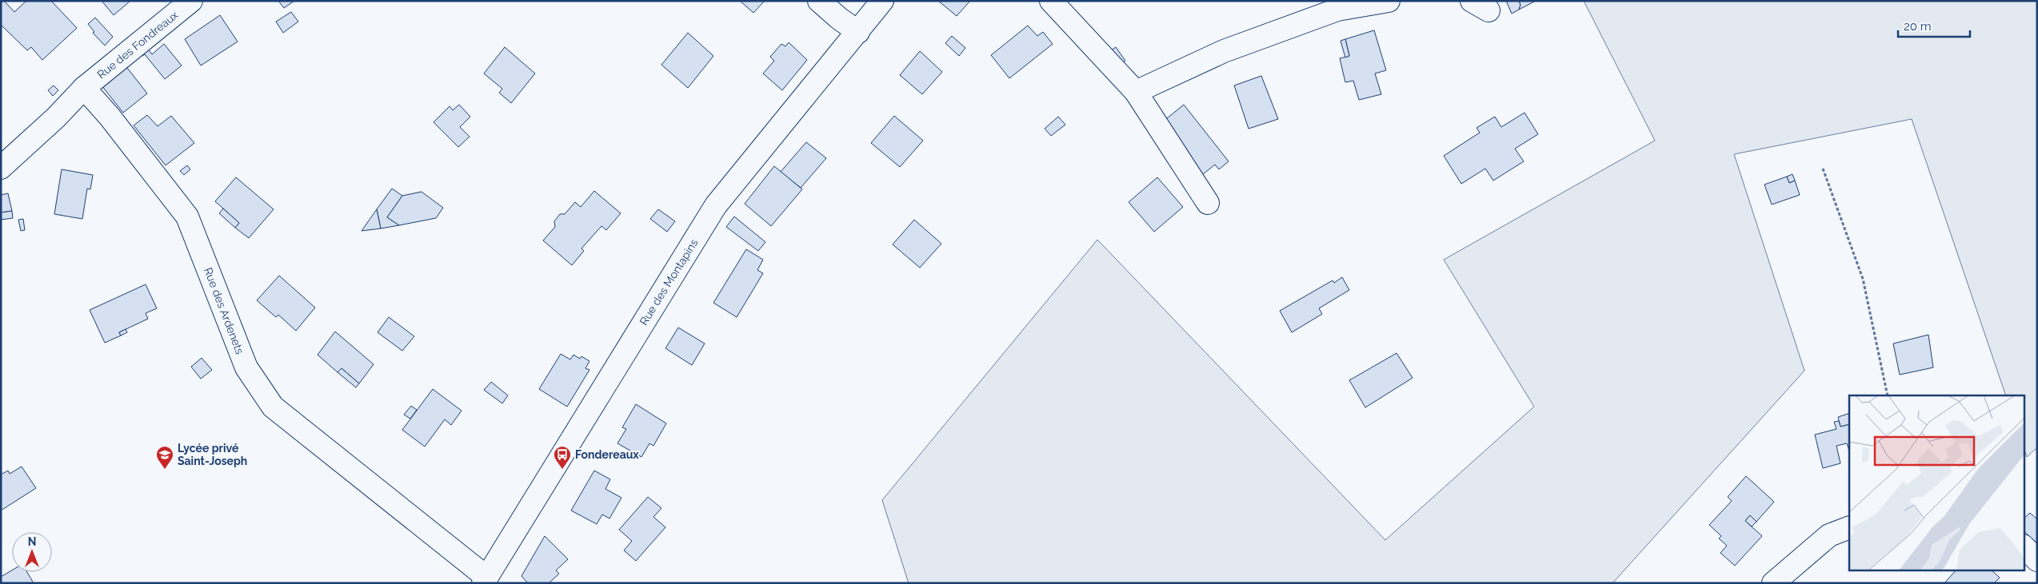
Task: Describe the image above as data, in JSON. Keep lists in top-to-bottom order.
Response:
{
  "streets": {
    "street": ["Rue des Fondreaux", "Rue des Montapins", "Rue des Ardenets"]
  },
  "crossings": [
    ["Rue des Fondreaux", "Rue des Ardenets"],
    ["Rue des Montapins", "Rue des Ardenets"]
  ],
  "places": {
    "school or university": ["Lycée privé Saint-Joseph"],
    "bus stop": ["Fondereaux"]
  },
  "scale_bar": "20 m",
  "north": "top"
}
